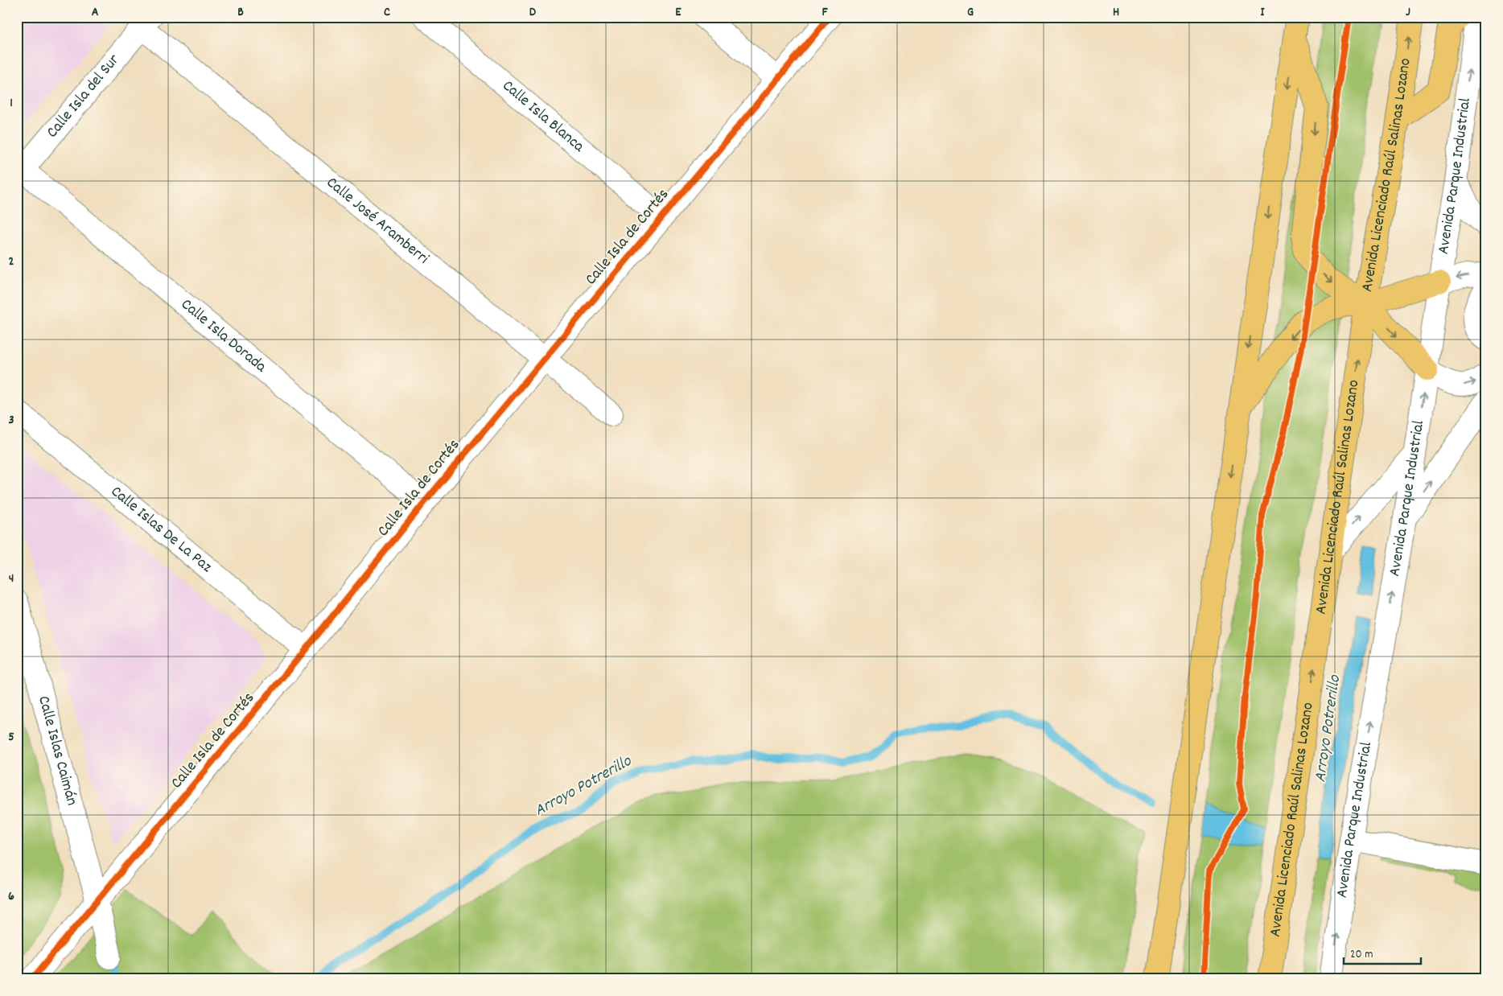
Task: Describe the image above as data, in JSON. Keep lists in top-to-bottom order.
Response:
{
  "streets": {
    "main road": ["Avenida Licenciado Raúl Salinas Lozano"],
    "street": [
      "Calle Isla del Sur",
      "Calle Isla Blanca",
      "Avenida Parque Industrial",
      "Calle José Aramberri",
      "Calle Isla de Cortés",
      "Calle Isla Dorada",
      "Calle Islas De La Paz",
      "Calle Islas Caimán"
    ]
  },
  "crossings": [
    ["Calle Isla del Sur", "Calle José Aramberri"],
    ["Calle Isla del Sur", "Calle Isla Dorada"],
    ["Calle Isla Blanca", "Calle Isla de Cortés"],
    ["Calle José Aramberri", "Calle Isla de Cortés"],
    ["Calle Isla de Cortés", "Calle Isla Dorada"],
    ["Calle Isla de Cortés", "Calle Islas De La Paz"],
    ["Calle Isla de Cortés", "Calle Islas Caimán"]
  ],
  "one_way": ["Avenida Parque Industrial"],
  "water": ["Arroyo Potrerillo"],
  "scale_bar": "20 m",
  "grid": {
    "columns": [
      "A",
      "B",
      "C",
      "D",
      "E",
      "F",
      "G",
      "H",
      "I",
      "J"
    ],
    "rows": [
      "1",
      "2",
      "3",
      "4",
      "5",
      "6"
    ]
  }
}
